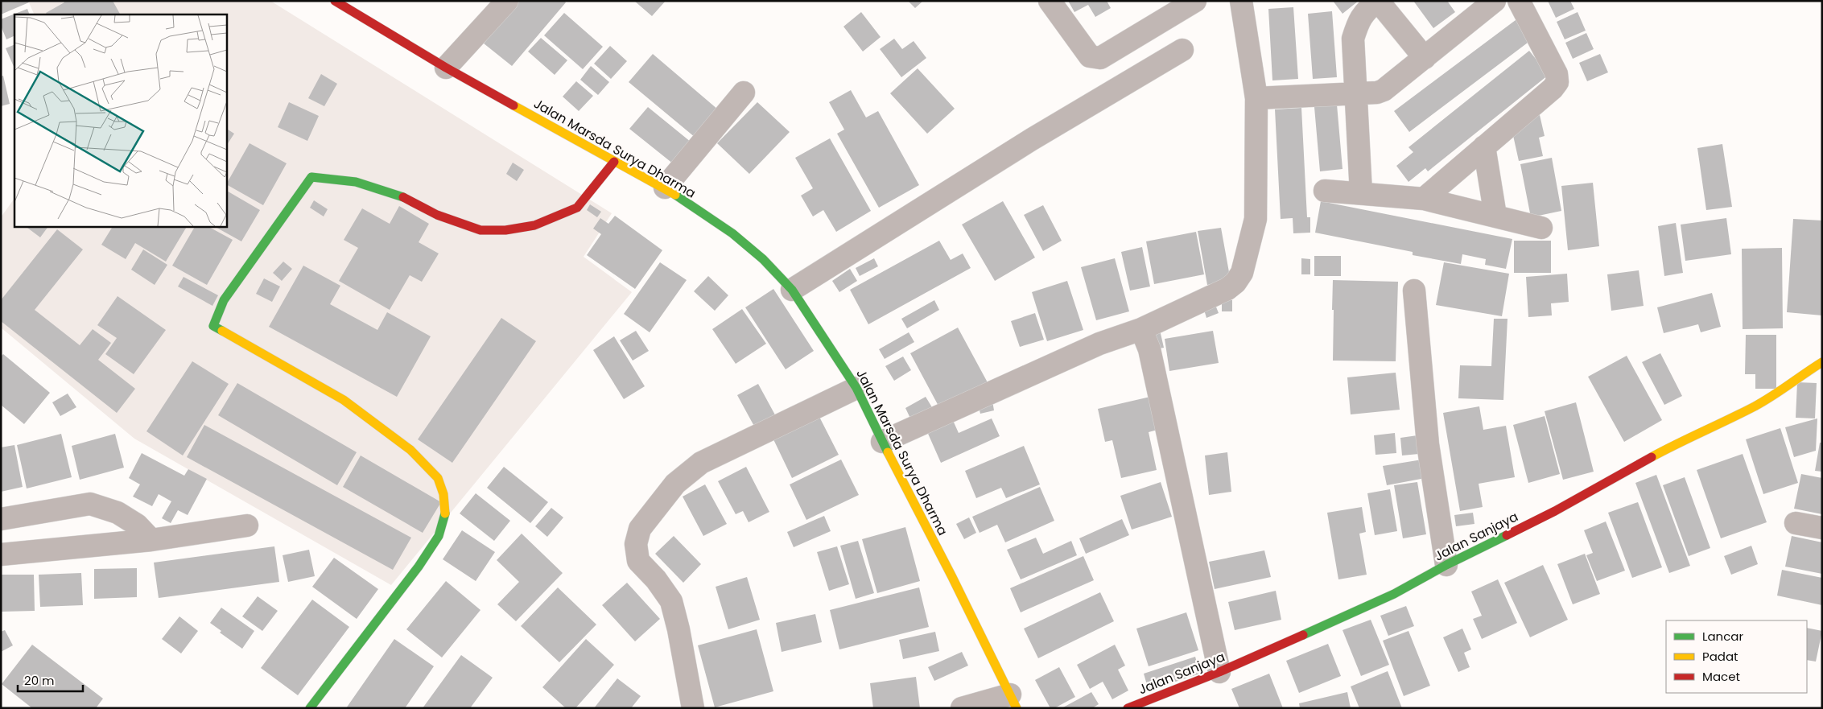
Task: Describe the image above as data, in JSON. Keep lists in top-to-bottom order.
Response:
{
  "streets": {
    "main road": ["Jalan Marsda Surya Dharma", "Jalan Sanjaya"]
  },
  "legend": ["Lancar", "Padat", "Macet"],
  "scale_bar": "20 m"
}
